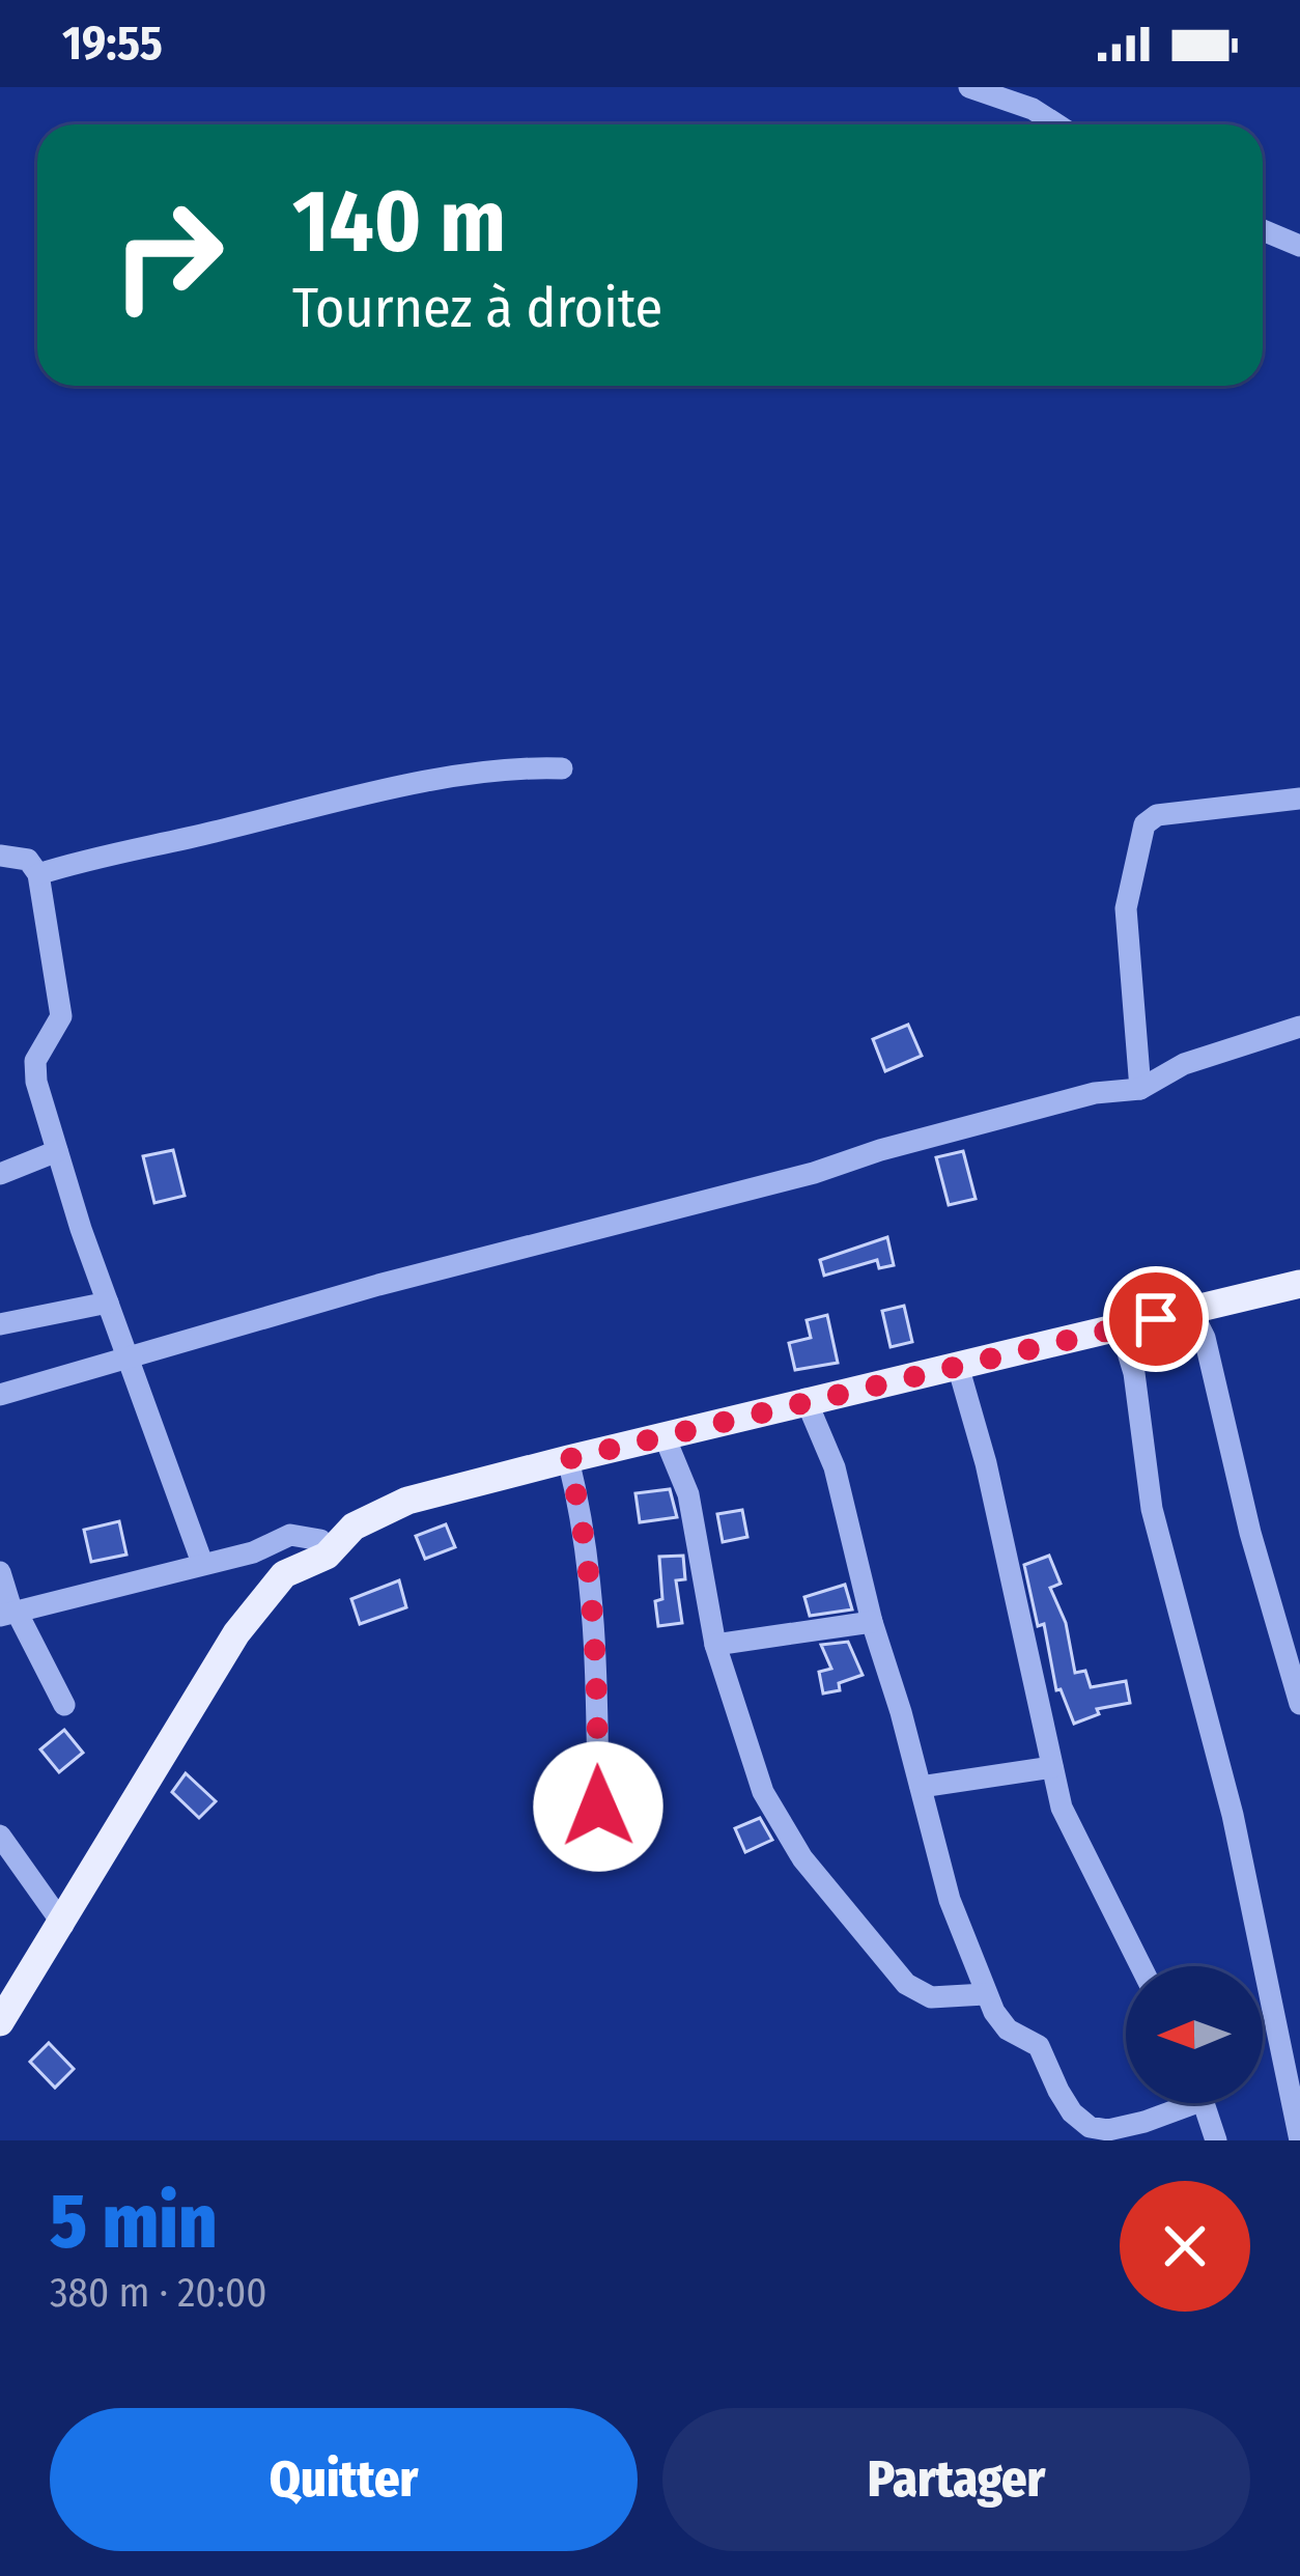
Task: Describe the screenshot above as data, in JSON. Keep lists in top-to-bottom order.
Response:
{
  "north": "left",
  "page": {
    "status": "19:55",
    "turn": ["140 m", "Tournez à droite"],
    "heading": ["5 min", "380 m · 20:00"],
    "buttons": ["Quitter", "Partager"]
  }
}
